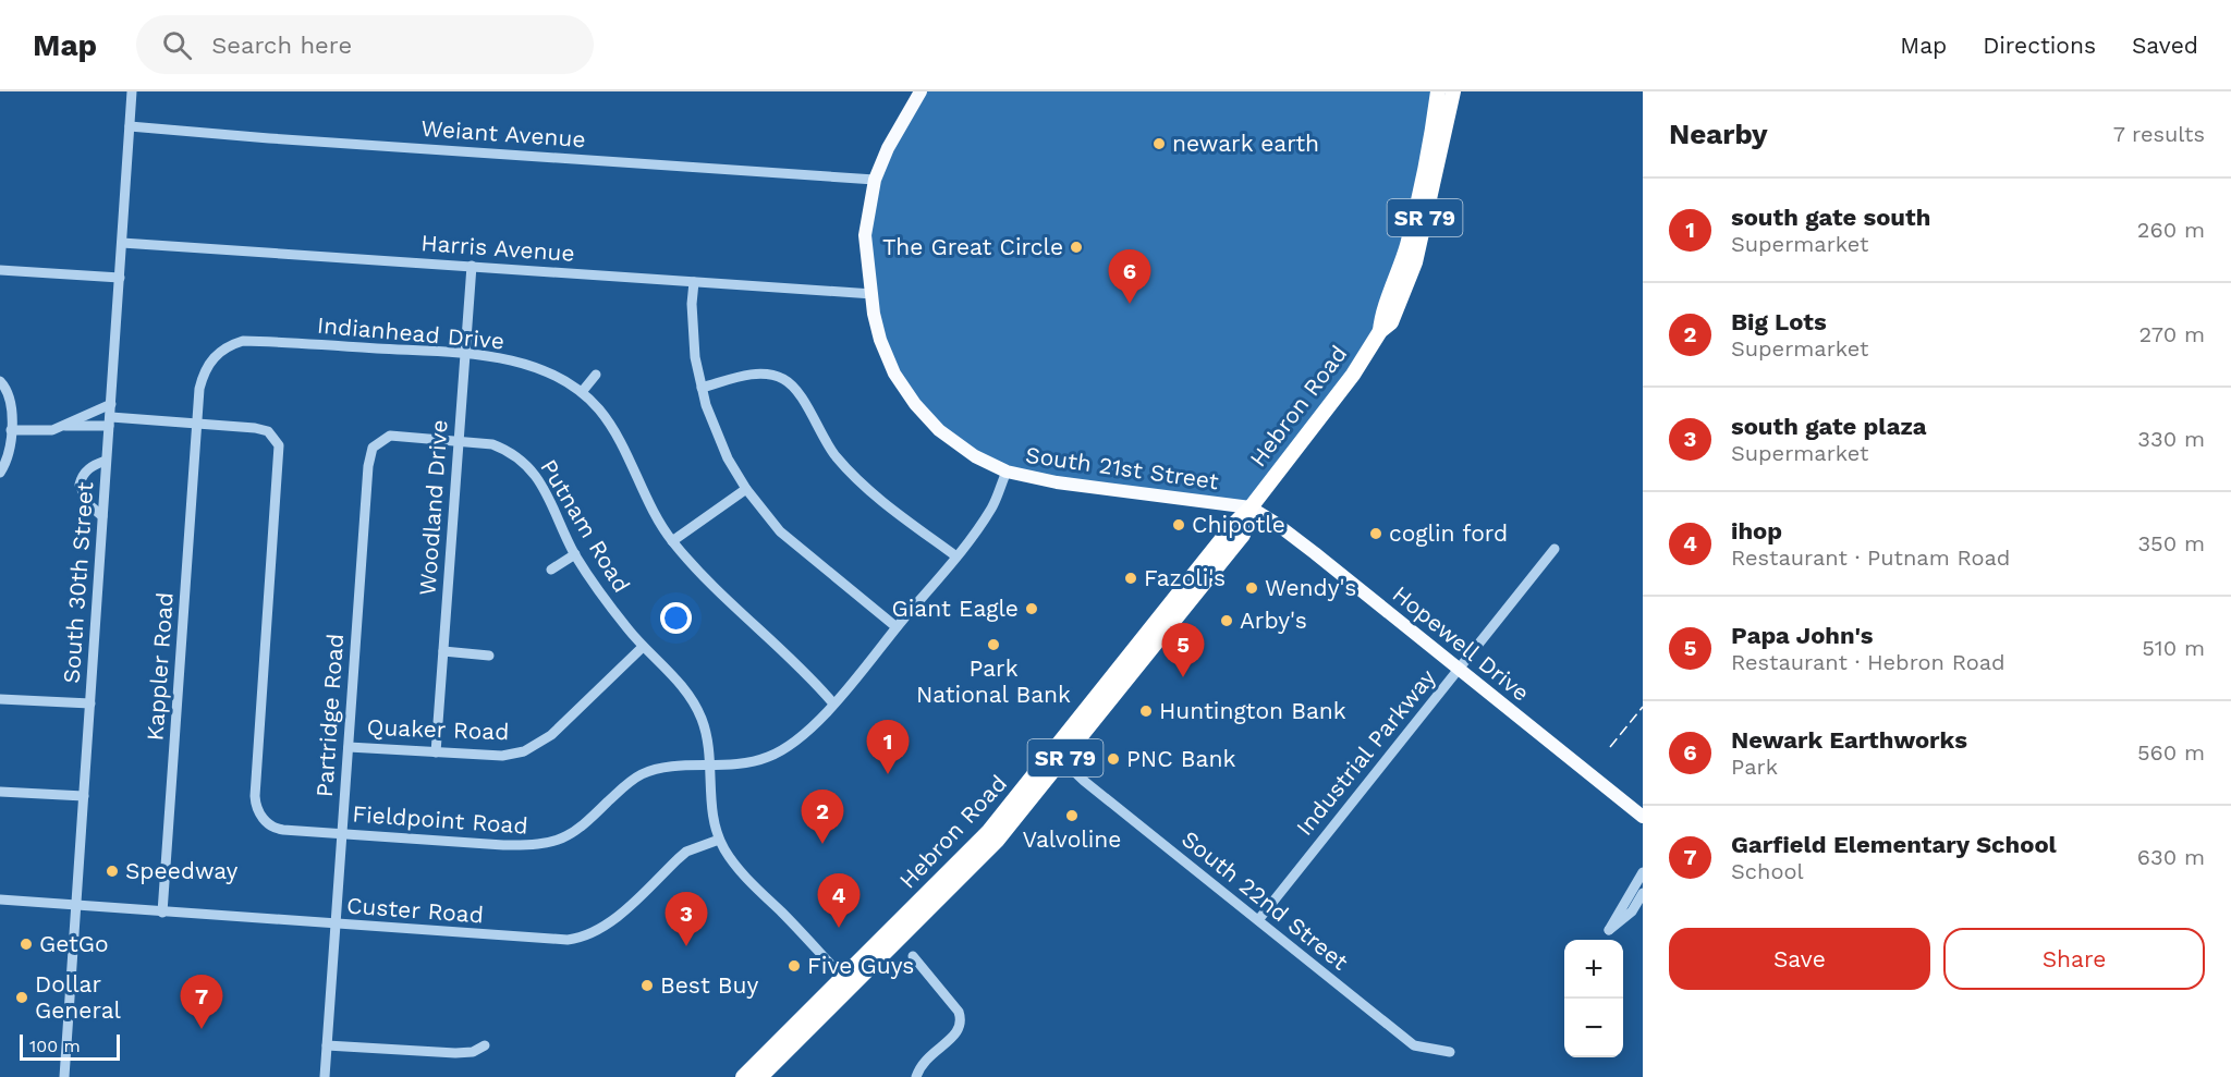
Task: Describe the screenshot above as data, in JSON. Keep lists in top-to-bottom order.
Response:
{
  "streets": {
    "highway": ["SR 79", "Hebron Road"],
    "main road": ["South 21st Street", "Hopewell Drive"],
    "street": [
      "Weiant Avenue",
      "Harris Avenue",
      "Indianhead Drive",
      "Woodland Drive",
      "Putnam Road",
      "South 30th Street",
      "Kappler Road",
      "Partridge Road",
      "Quaker Road",
      "Industrial Parkway",
      "Fieldpoint Road",
      "South 22nd Street",
      "Custer Road"
    ]
  },
  "crossings": [
    ["Weiant Avenue", "South 21st Street"],
    ["Weiant Avenue", "South 30th Street"],
    ["Harris Avenue", "South 21st Street"],
    ["Harris Avenue", "Woodland Drive"],
    ["Harris Avenue", "South 30th Street"],
    ["Indianhead Drive", "Woodland Drive"],
    ["Indianhead Drive", "Kappler Road"],
    ["Indianhead Drive", "Fieldpoint Road"],
    ["Hebron Road", "South 21st Street"],
    ["Hebron Road", "Putnam Road"],
    ["Hebron Road", "Hopewell Drive"],
    ["Hebron Road", "South 22nd Street"],
    ["South 21st Street", "Hopewell Drive"],
    ["South 21st Street", "Fieldpoint Road"],
    ["Woodland Drive", "Putnam Road"],
    ["Woodland Drive", "Partridge Road"],
    ["Woodland Drive", "Quaker Road"],
    ["Putnam Road", "Partridge Road"],
    ["Putnam Road", "Quaker Road"],
    ["Putnam Road", "Fieldpoint Road"],
    ["Putnam Road", "Custer Road"],
    ["South 30th Street", "Fieldpoint Road"],
    ["South 30th Street", "Custer Road"],
    ["Hopewell Drive", "Industrial Parkway"],
    ["Kappler Road", "Fieldpoint Road"],
    ["Kappler Road", "Custer Road"],
    ["Partridge Road", "Quaker Road"],
    ["Partridge Road", "Fieldpoint Road"],
    ["Partridge Road", "Custer Road"],
    ["Industrial Parkway", "South 22nd Street"]
  ],
  "places": [
    "newark earth",
    "The Great Circle",
    "Chipotle",
    "coglin ford",
    "Fazoli's",
    "Wendy's",
    "Giant Eagle",
    "Arby's",
    "Park National Bank",
    "Huntington Bank",
    "PNC Bank",
    "Valvoline",
    "Speedway",
    "GetGo",
    "Five Guys",
    "Best Buy",
    "Dollar General"
  ],
  "scale_bar": "100 m",
  "page": {
    "header": "Map",
    "search": "Search here",
    "nav": ["Map", "Directions", "Saved"],
    "heading": ["Nearby", "7 results"],
    "list": [
      {
        "mark": "1",
        "name": "south gate south",
        "note": "Supermarket",
        "value": "260 m"
      },
      {
        "mark": "2",
        "name": "Big Lots",
        "note": "Supermarket",
        "value": "270 m"
      },
      {
        "mark": "3",
        "name": "south gate plaza",
        "note": "Supermarket",
        "value": "330 m"
      },
      {
        "mark": "4",
        "name": "ihop",
        "note": "Restaurant · Putnam Road",
        "value": "350 m"
      },
      {
        "mark": "5",
        "name": "Papa John's",
        "note": "Restaurant · Hebron Road",
        "value": "510 m"
      },
      {
        "mark": "6",
        "name": "Newark Earthworks",
        "note": "Park",
        "value": "560 m"
      },
      {
        "mark": "7",
        "name": "Garfield Elementary School",
        "note": "School",
        "value": "630 m"
      }
    ],
    "pins": [
      "6",
      "5",
      "1",
      "2",
      "4",
      "3",
      "7"
    ],
    "buttons": ["Save", "Share"],
    "map_buttons": ["+", "−"],
    "scale": "100 m"
  }
}
